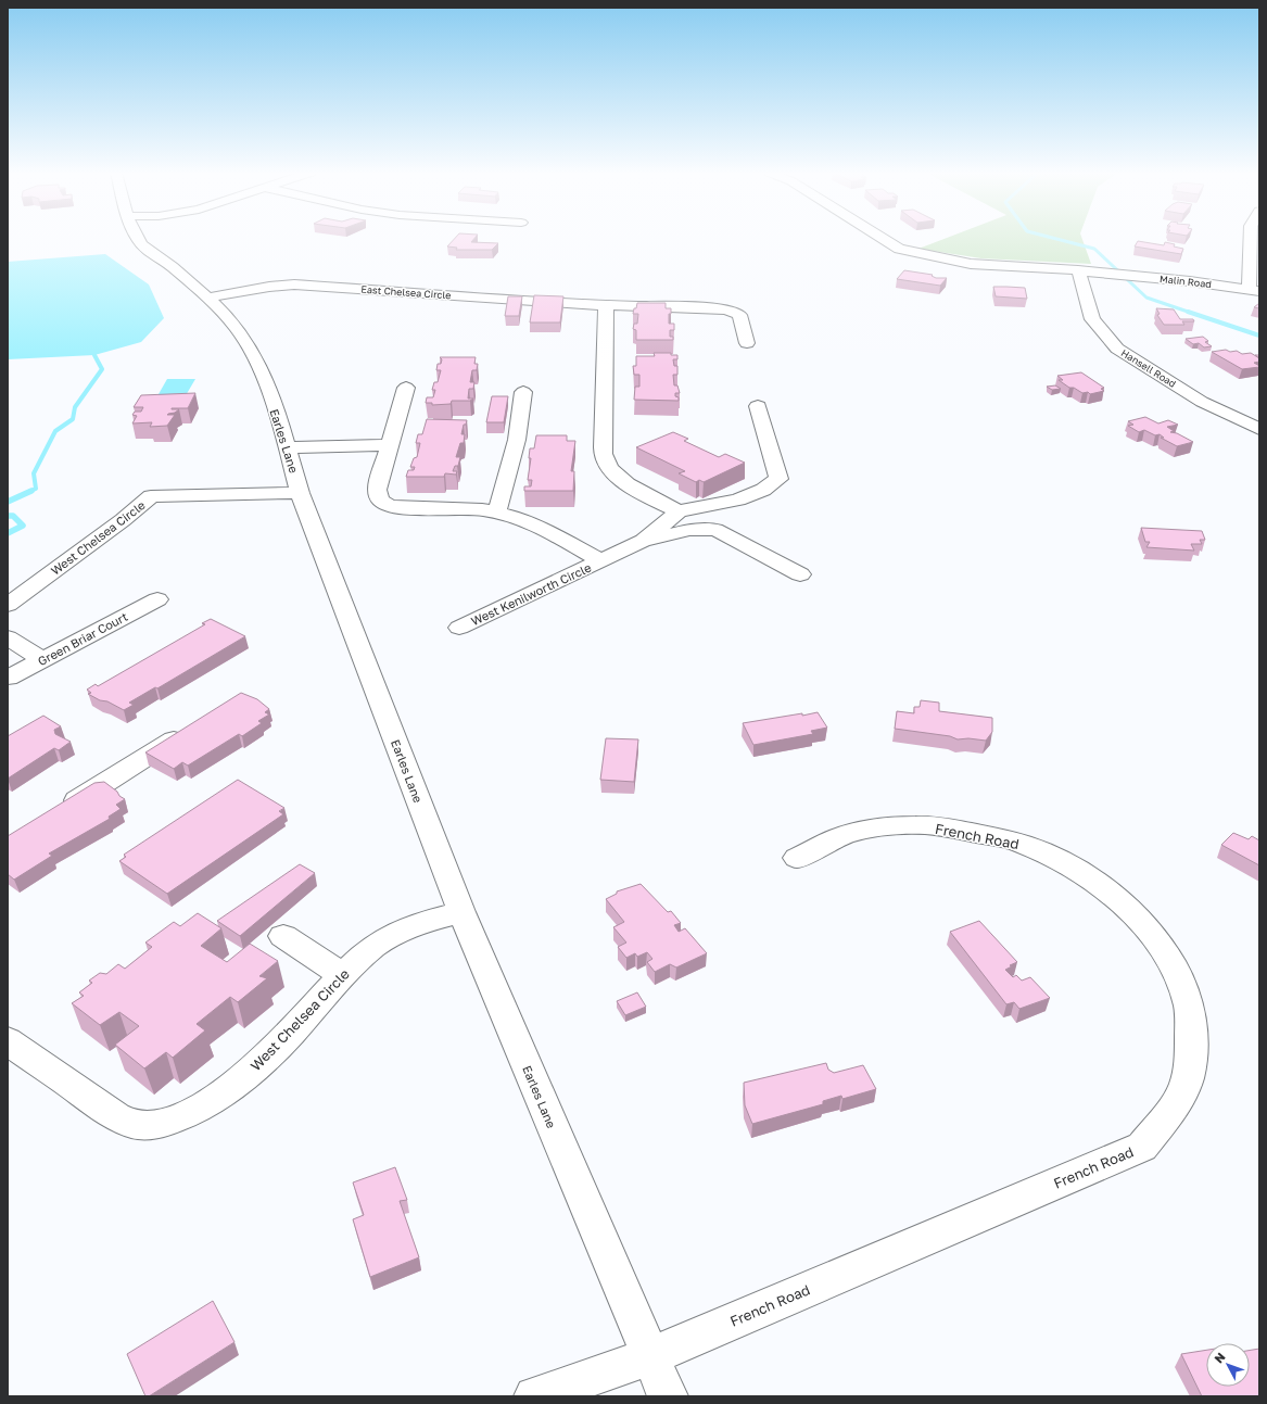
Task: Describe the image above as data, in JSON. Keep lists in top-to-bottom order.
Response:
{
  "streets": {
    "street": [
      "Malin Road",
      "East Chelsea Circle",
      "Hansell Road",
      "Earles Lane",
      "West Chelsea Circle",
      "West Kenilworth Circle",
      "Green Briar Court",
      "French Road"
    ]
  },
  "crossings": [
    ["Malin Road", "Hansell Road"],
    ["East Chelsea Circle", "Earles Lane"],
    ["Earles Lane", "West Chelsea Circle"],
    ["Earles Lane", "French Road"]
  ],
  "north": "top left"
}
